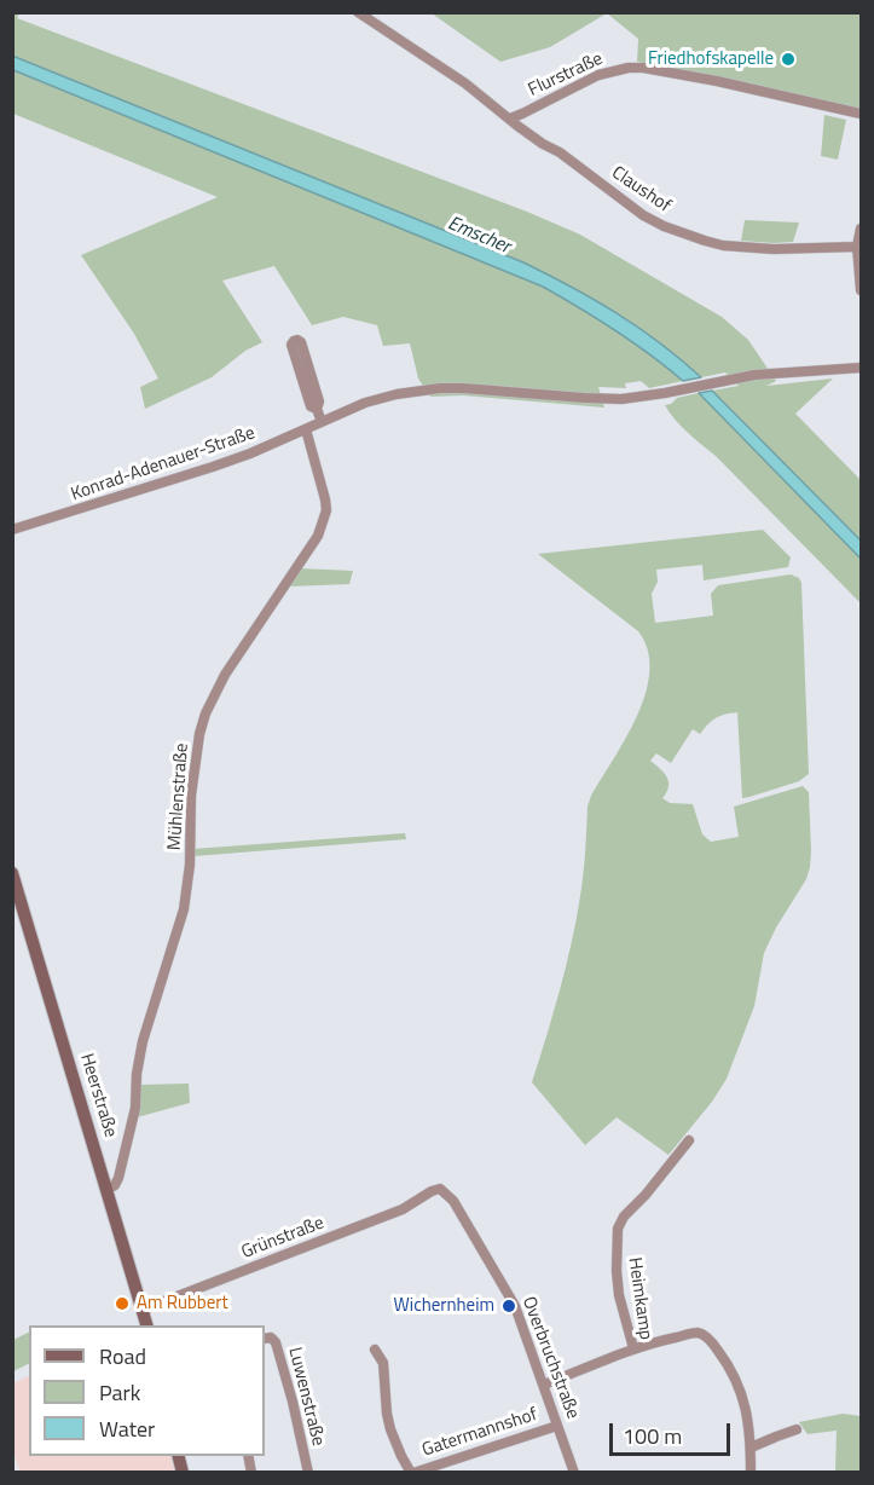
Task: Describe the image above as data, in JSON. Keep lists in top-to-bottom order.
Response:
{
  "streets": {
    "main road": ["Heerstraße"],
    "street": [
      "Flurstraße",
      "Claushof",
      "Konrad-Adenauer-Straße",
      "Mühlenstraße",
      "Grünstraße",
      "Heimkamp",
      "Overbruchstraße",
      "Luwenstraße",
      "Gatermannshof"
    ]
  },
  "crossings": [
    ["Flurstraße", "Claushof"],
    ["Konrad-Adenauer-Straße", "Mühlenstraße"],
    ["Mühlenstraße", "Heerstraße"],
    ["Heerstraße", "Grünstraße"],
    ["Grünstraße", "Overbruchstraße"],
    ["Heimkamp", "Overbruchstraße"],
    ["Overbruchstraße", "Gatermannshof"]
  ],
  "water": ["Emscher"],
  "places": ["Friedhofskapelle", "Am Rubbert", "Wichernheim"],
  "legend": ["Road", "Park", "Water"],
  "scale_bar": "100 m"
}
